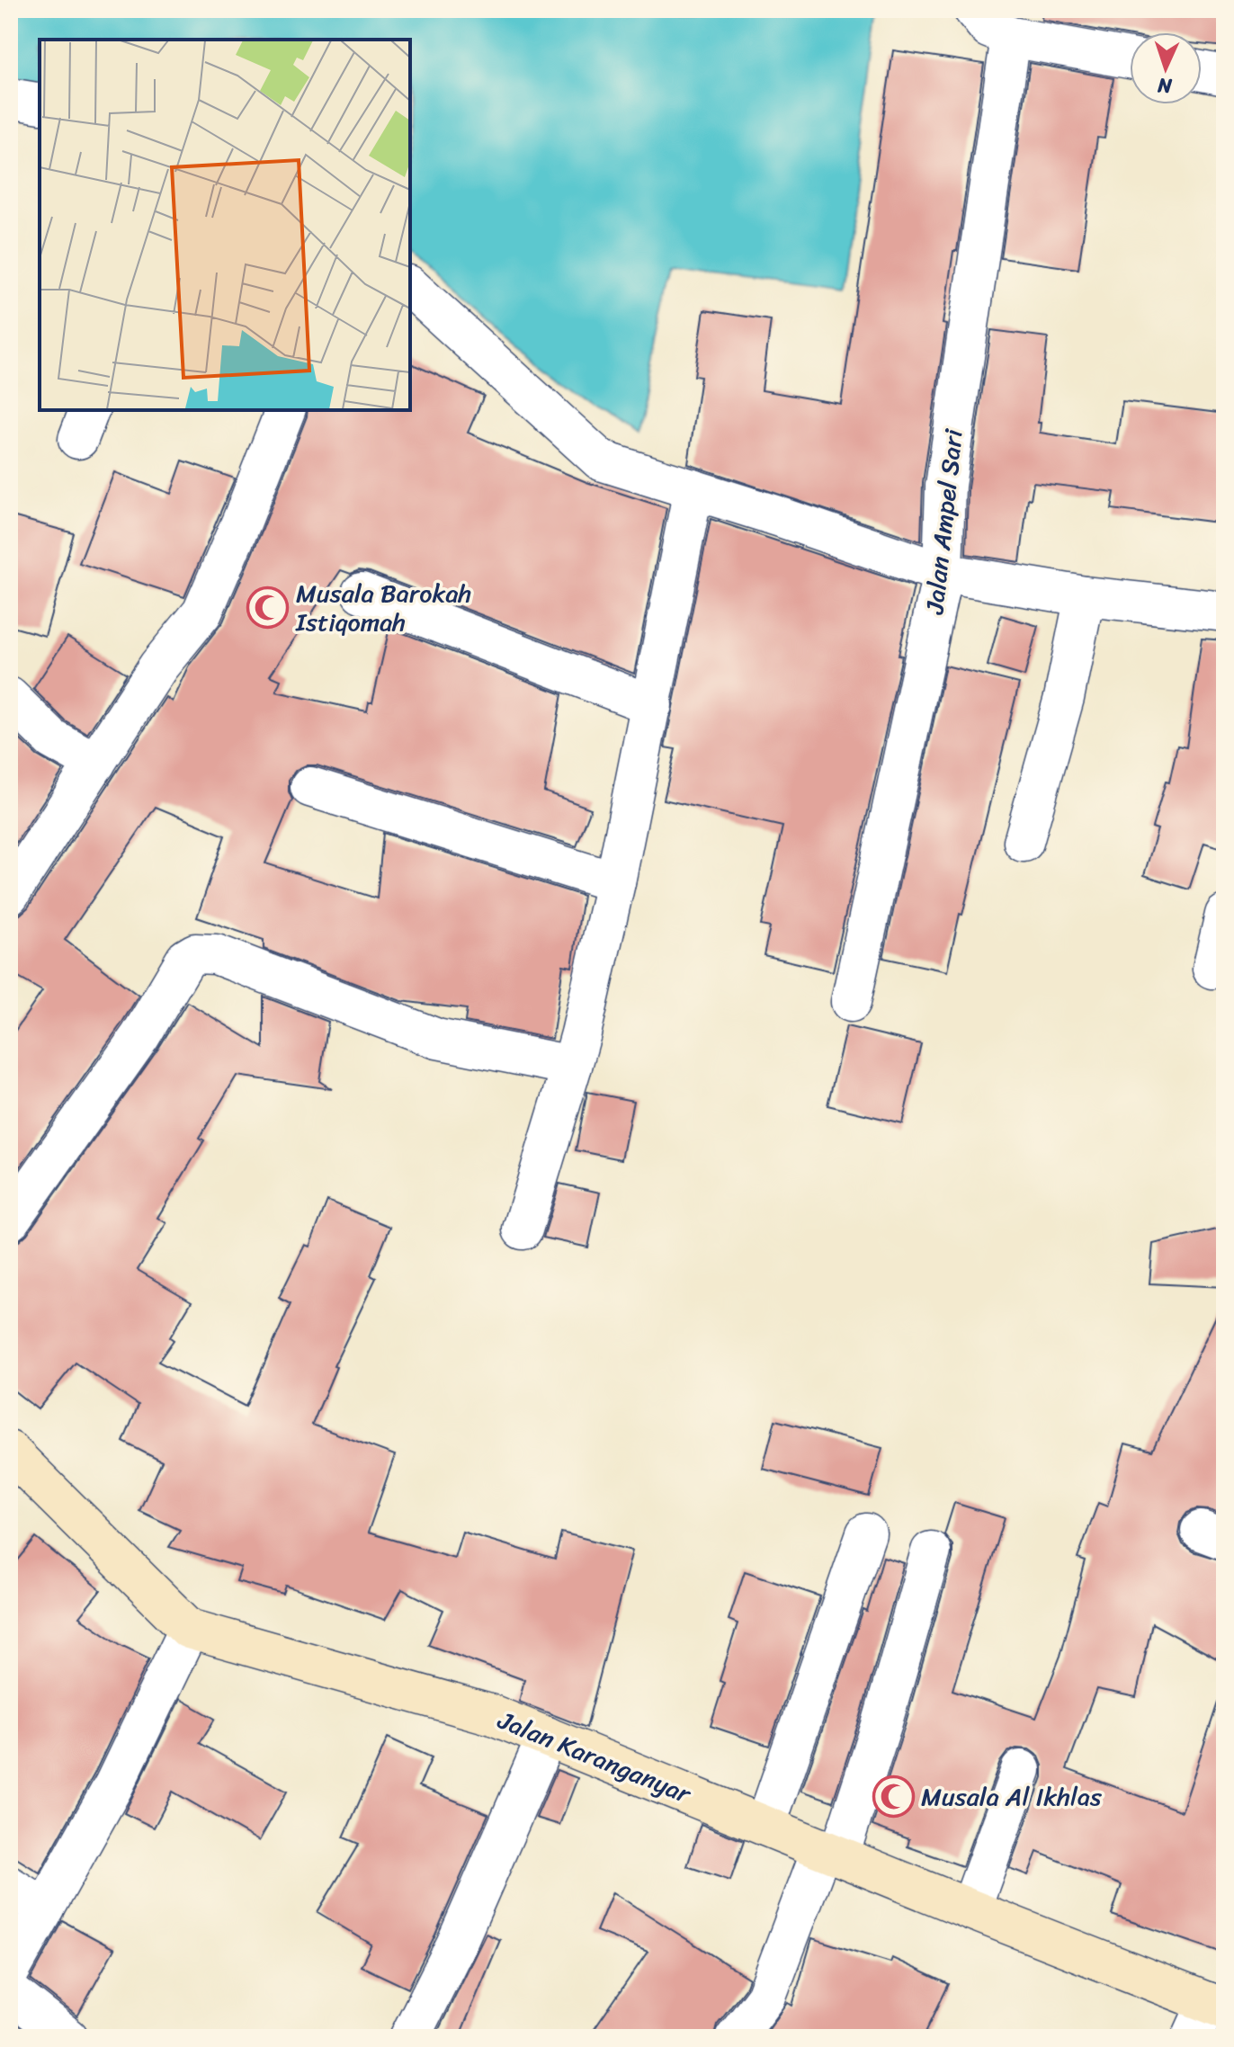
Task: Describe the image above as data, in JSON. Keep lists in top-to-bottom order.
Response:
{
  "streets": {
    "street": ["Jalan Ampel Sari", "Jalan Karanganyar"]
  },
  "places": {
    "mosque": ["Musala Barokah Istiqomah", "Musala Al Ikhlas"]
  },
  "north": "bottom"
}
